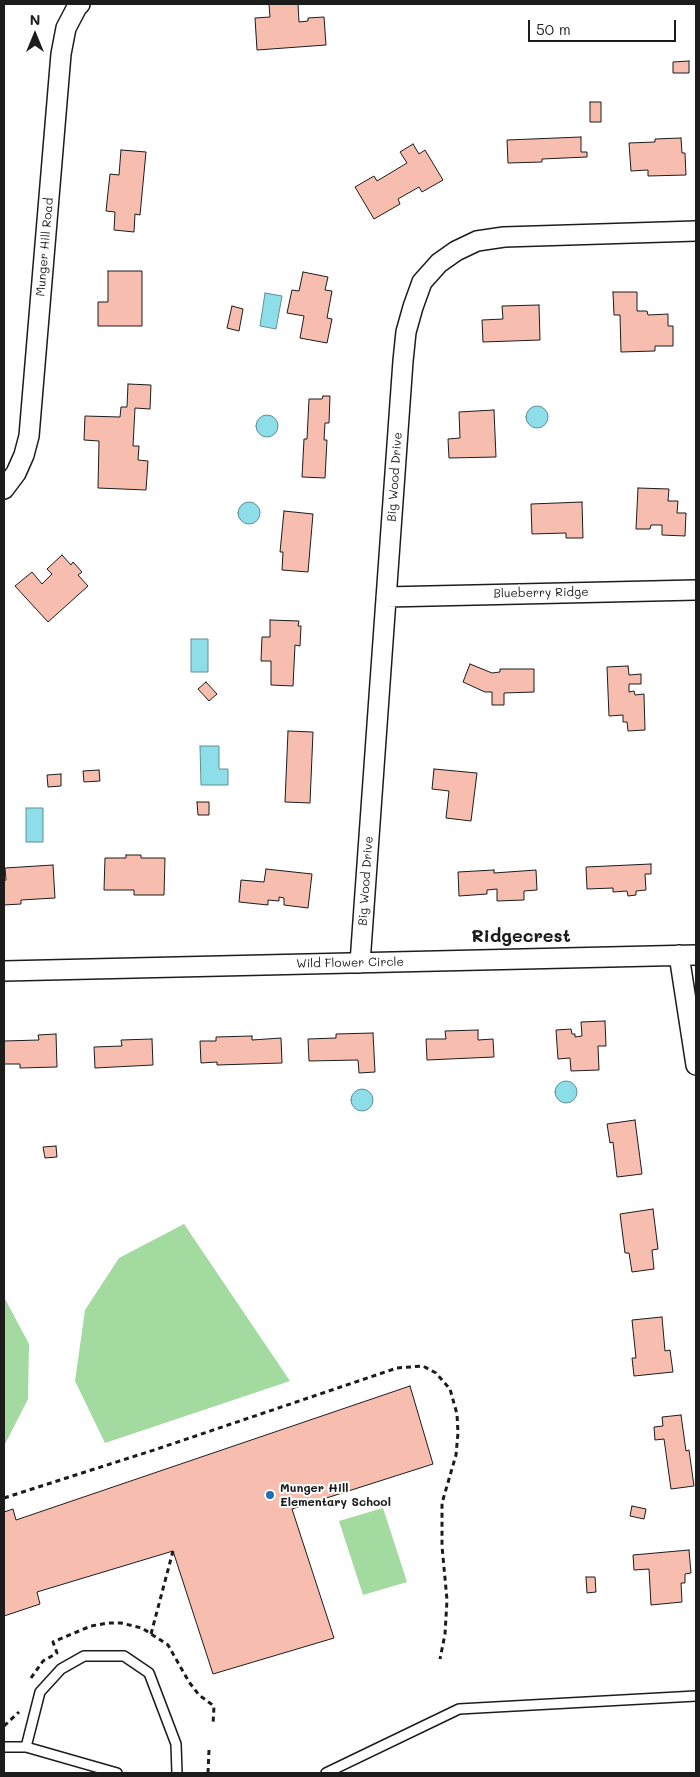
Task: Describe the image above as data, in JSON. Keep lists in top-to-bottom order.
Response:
{
  "streets": {
    "street": [
      "Munger Hill Road",
      "Big Wood Drive",
      "Blueberry Ridge",
      "Wild Flower Circle"
    ]
  },
  "crossings": [
    ["Big Wood Drive", "Blueberry Ridge"],
    ["Big Wood Drive", "Wild Flower Circle"]
  ],
  "districts": ["Ridgecrest"],
  "places": ["Munger Hill Elementary School"],
  "scale_bar": "50 m",
  "north": "top"
}
